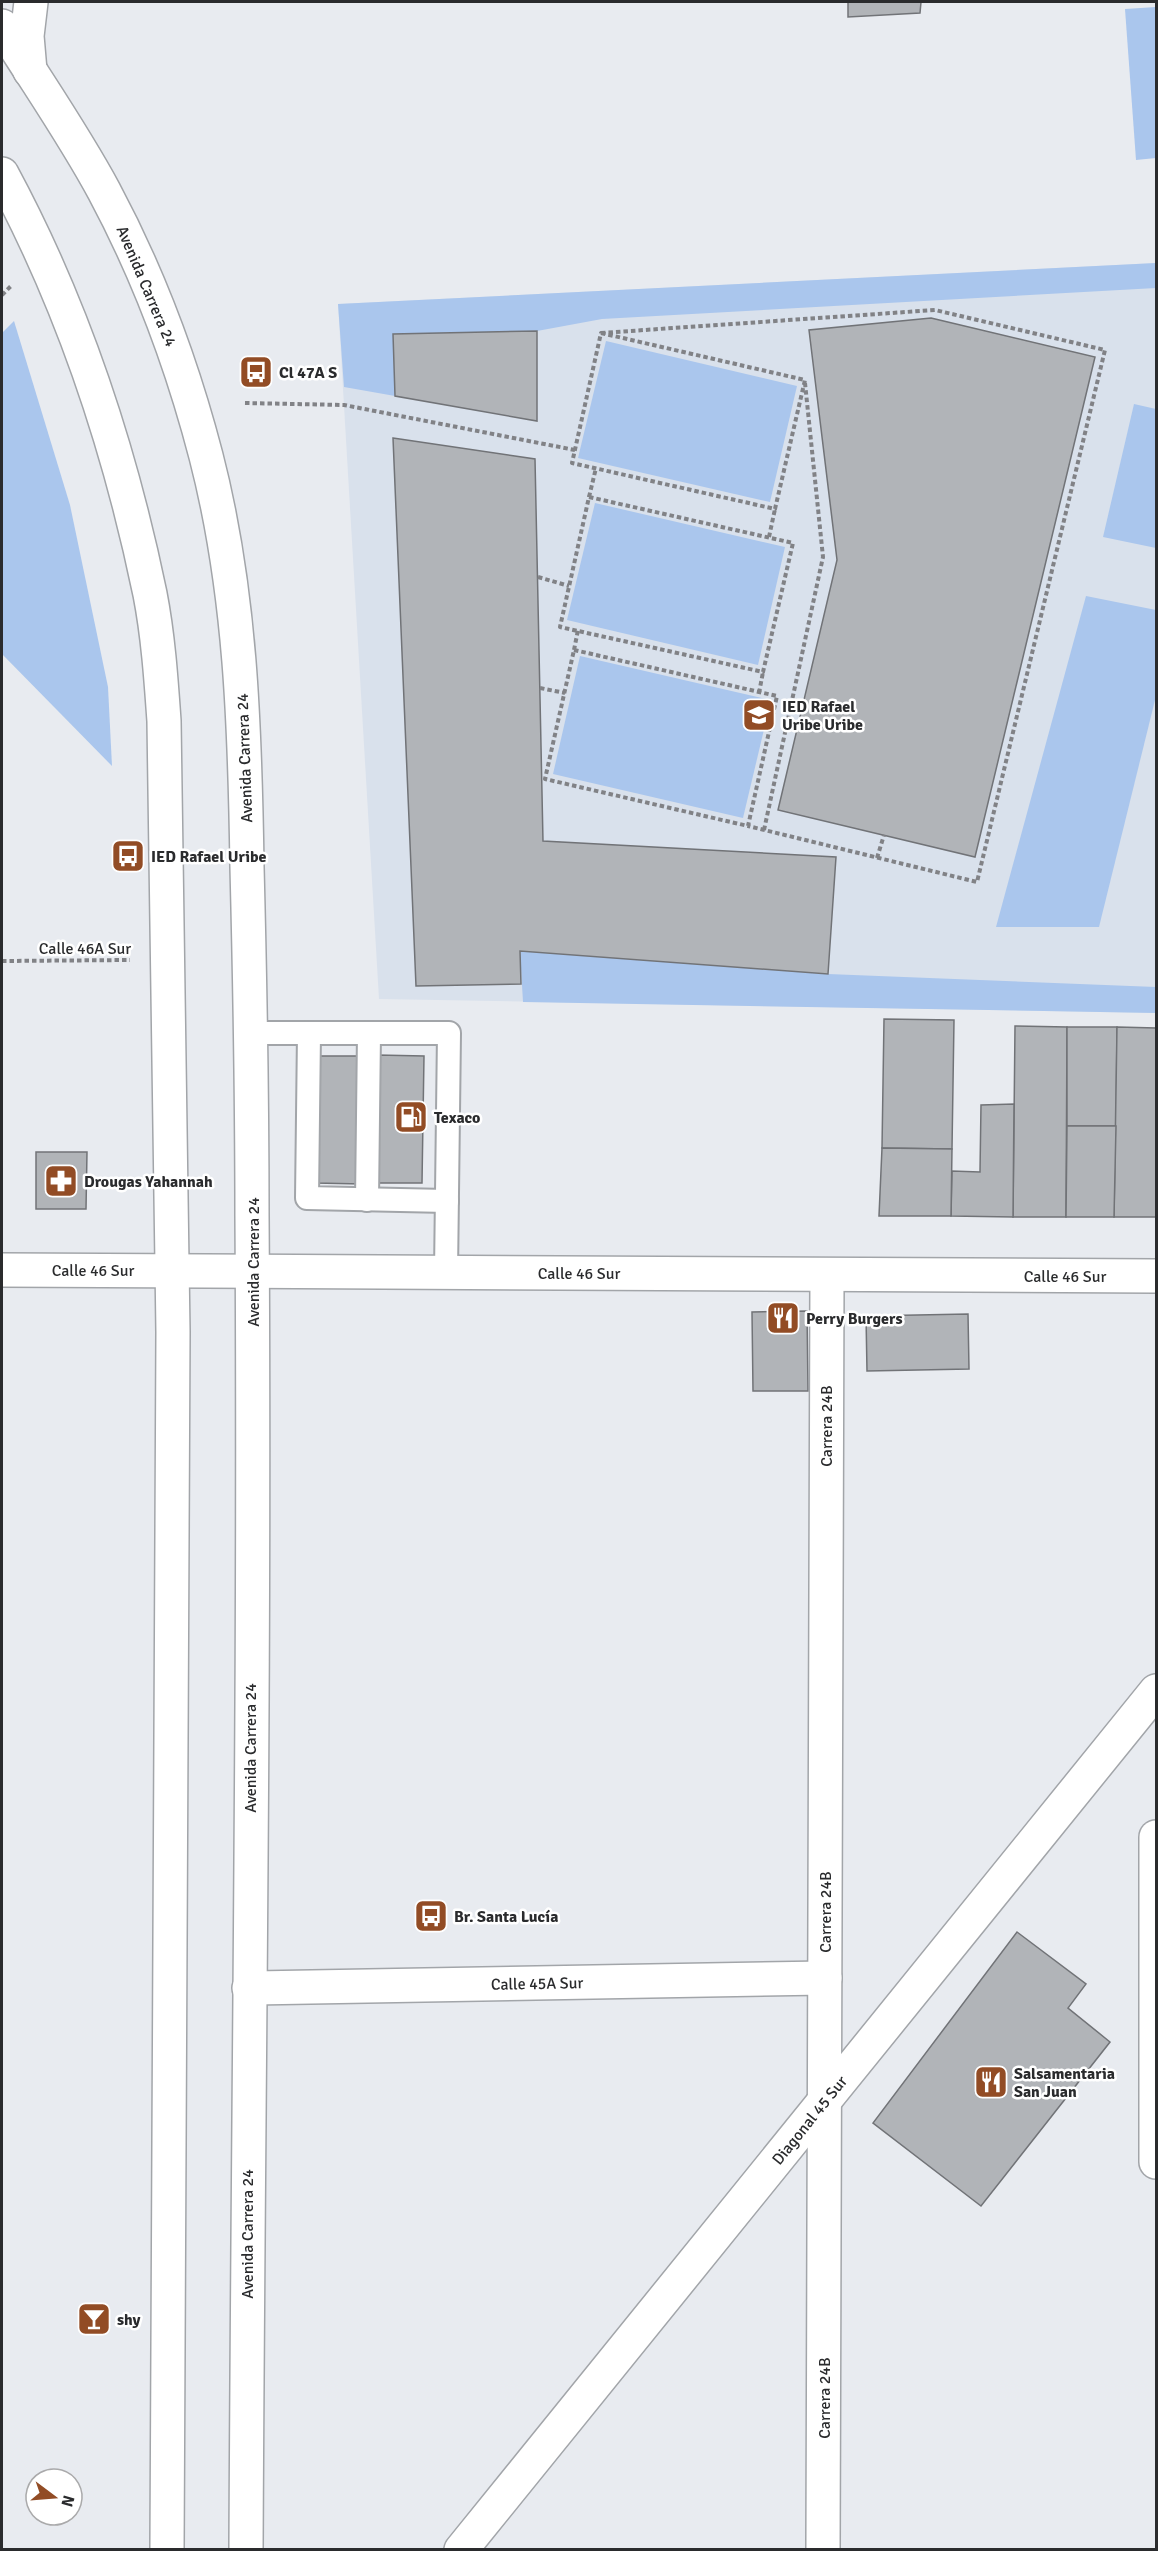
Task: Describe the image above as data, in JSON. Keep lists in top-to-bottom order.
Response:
{
  "streets": {
    "main road": [
      "Avenida Carrera 24",
      "Calle 46 Sur",
      "Carrera 24B",
      "Calle 45A Sur",
      "Diagonal 45 Sur"
    ],
    "path": ["Calle 46A Sur"]
  },
  "crossings": [
    ["Avenida Carrera 24", "Calle 46 Sur"],
    ["Avenida Carrera 24", "Calle 45A Sur"],
    ["Calle 46 Sur", "Carrera 24B"],
    ["Carrera 24B", "Calle 45A Sur"],
    ["Carrera 24B", "Diagonal 45 Sur"]
  ],
  "places": {
    "bus stop": ["Cl 47A S", "IED Rafael Uribe", "Br. Santa Lucía"],
    "school or university": ["IED Rafael Uribe Uribe"],
    "fuel station": ["Texaco"],
    "pharmacy": ["Drougas Yahannah"],
    "restaurant": ["Perry Burgers", "Salsamentaria San Juan"],
    "bar": ["shy"]
  },
  "north": "right"
}
